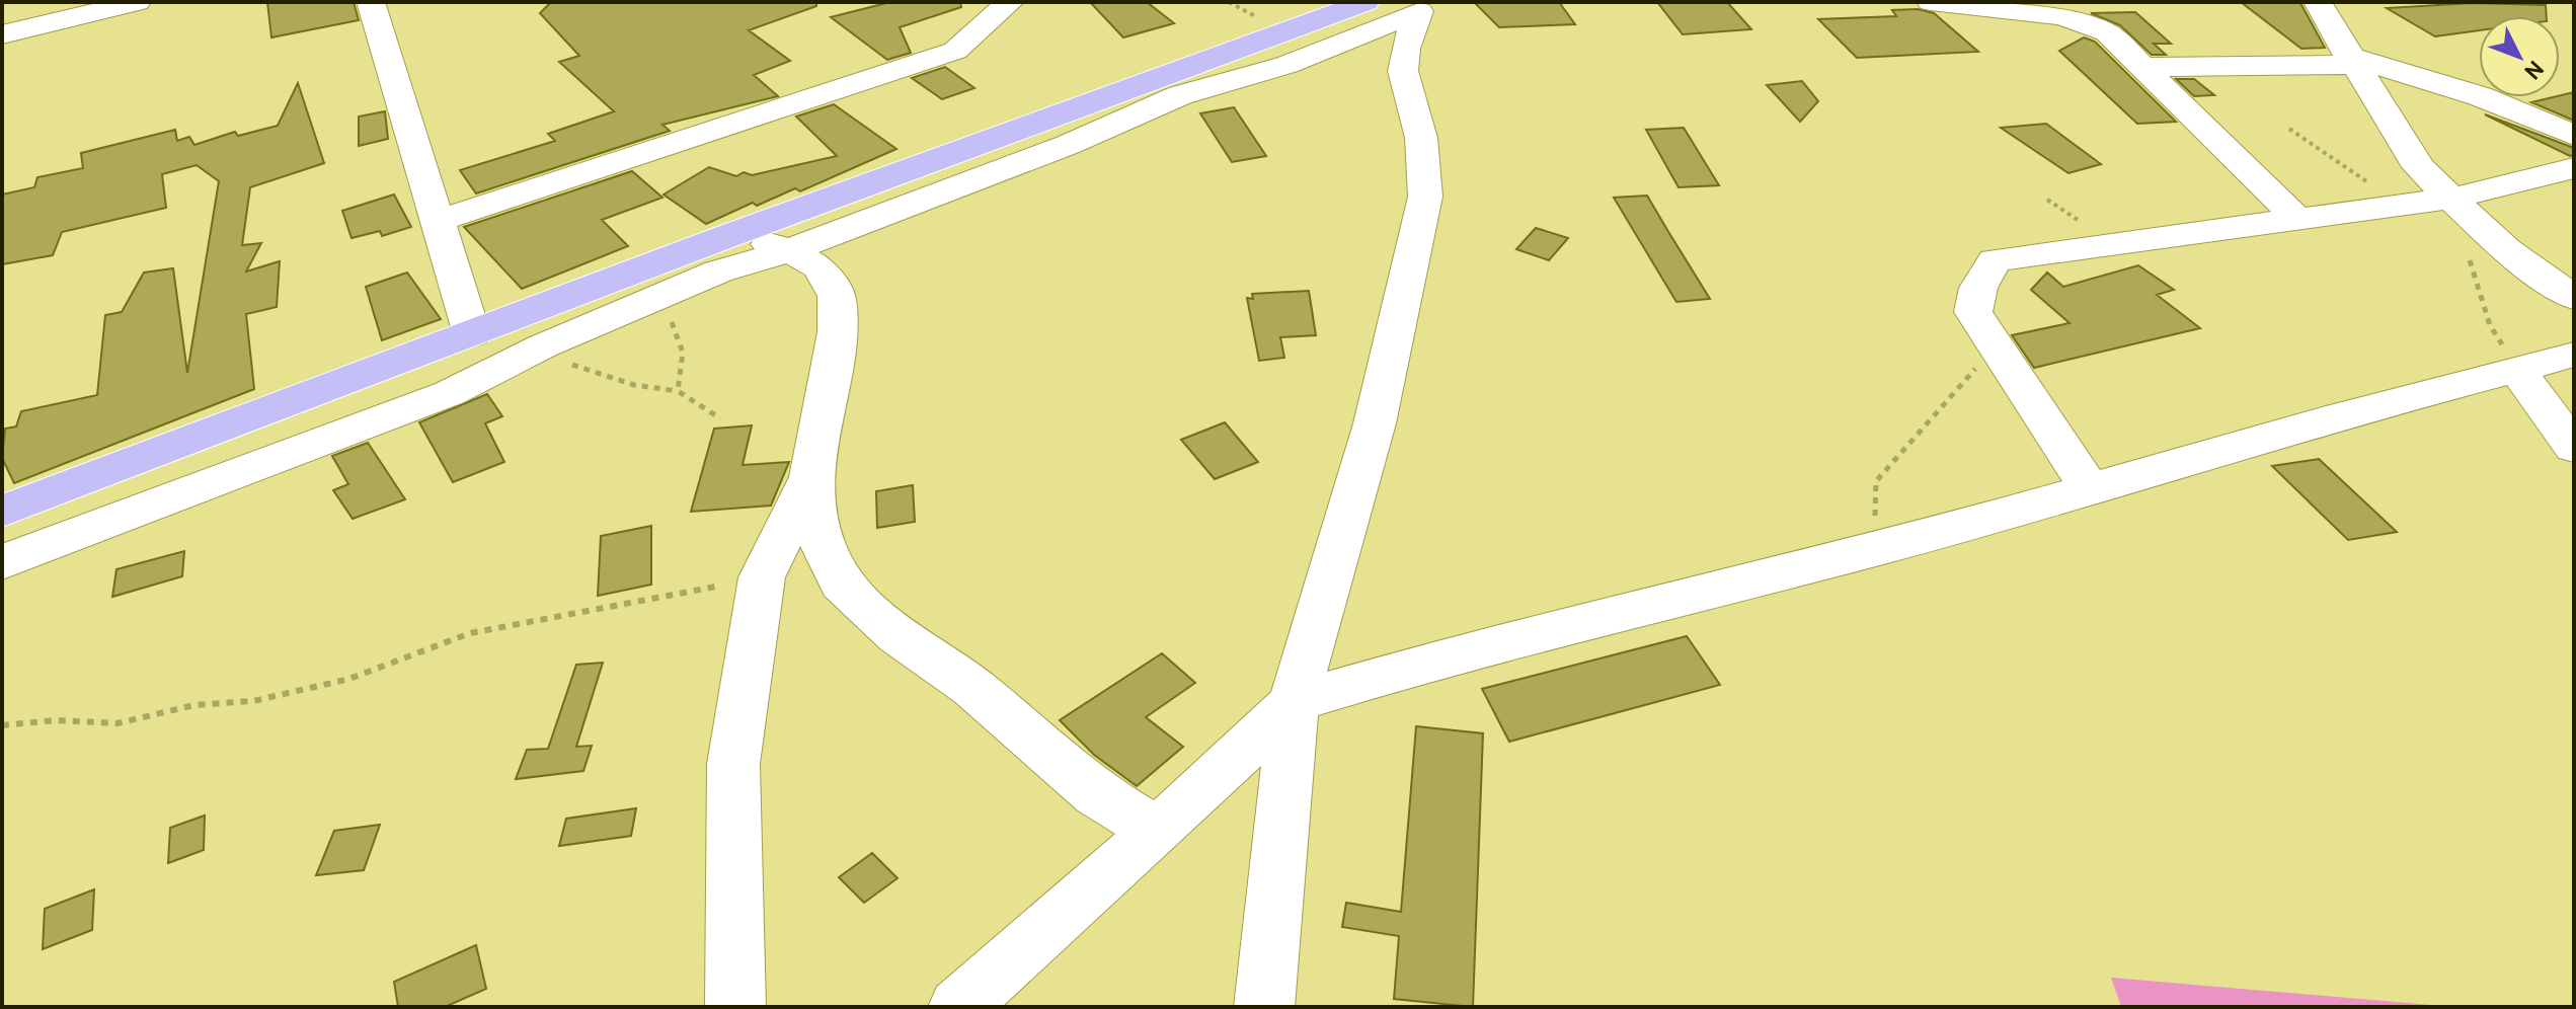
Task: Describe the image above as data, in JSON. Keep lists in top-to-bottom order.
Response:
{
  "north": "bottom right"
}
